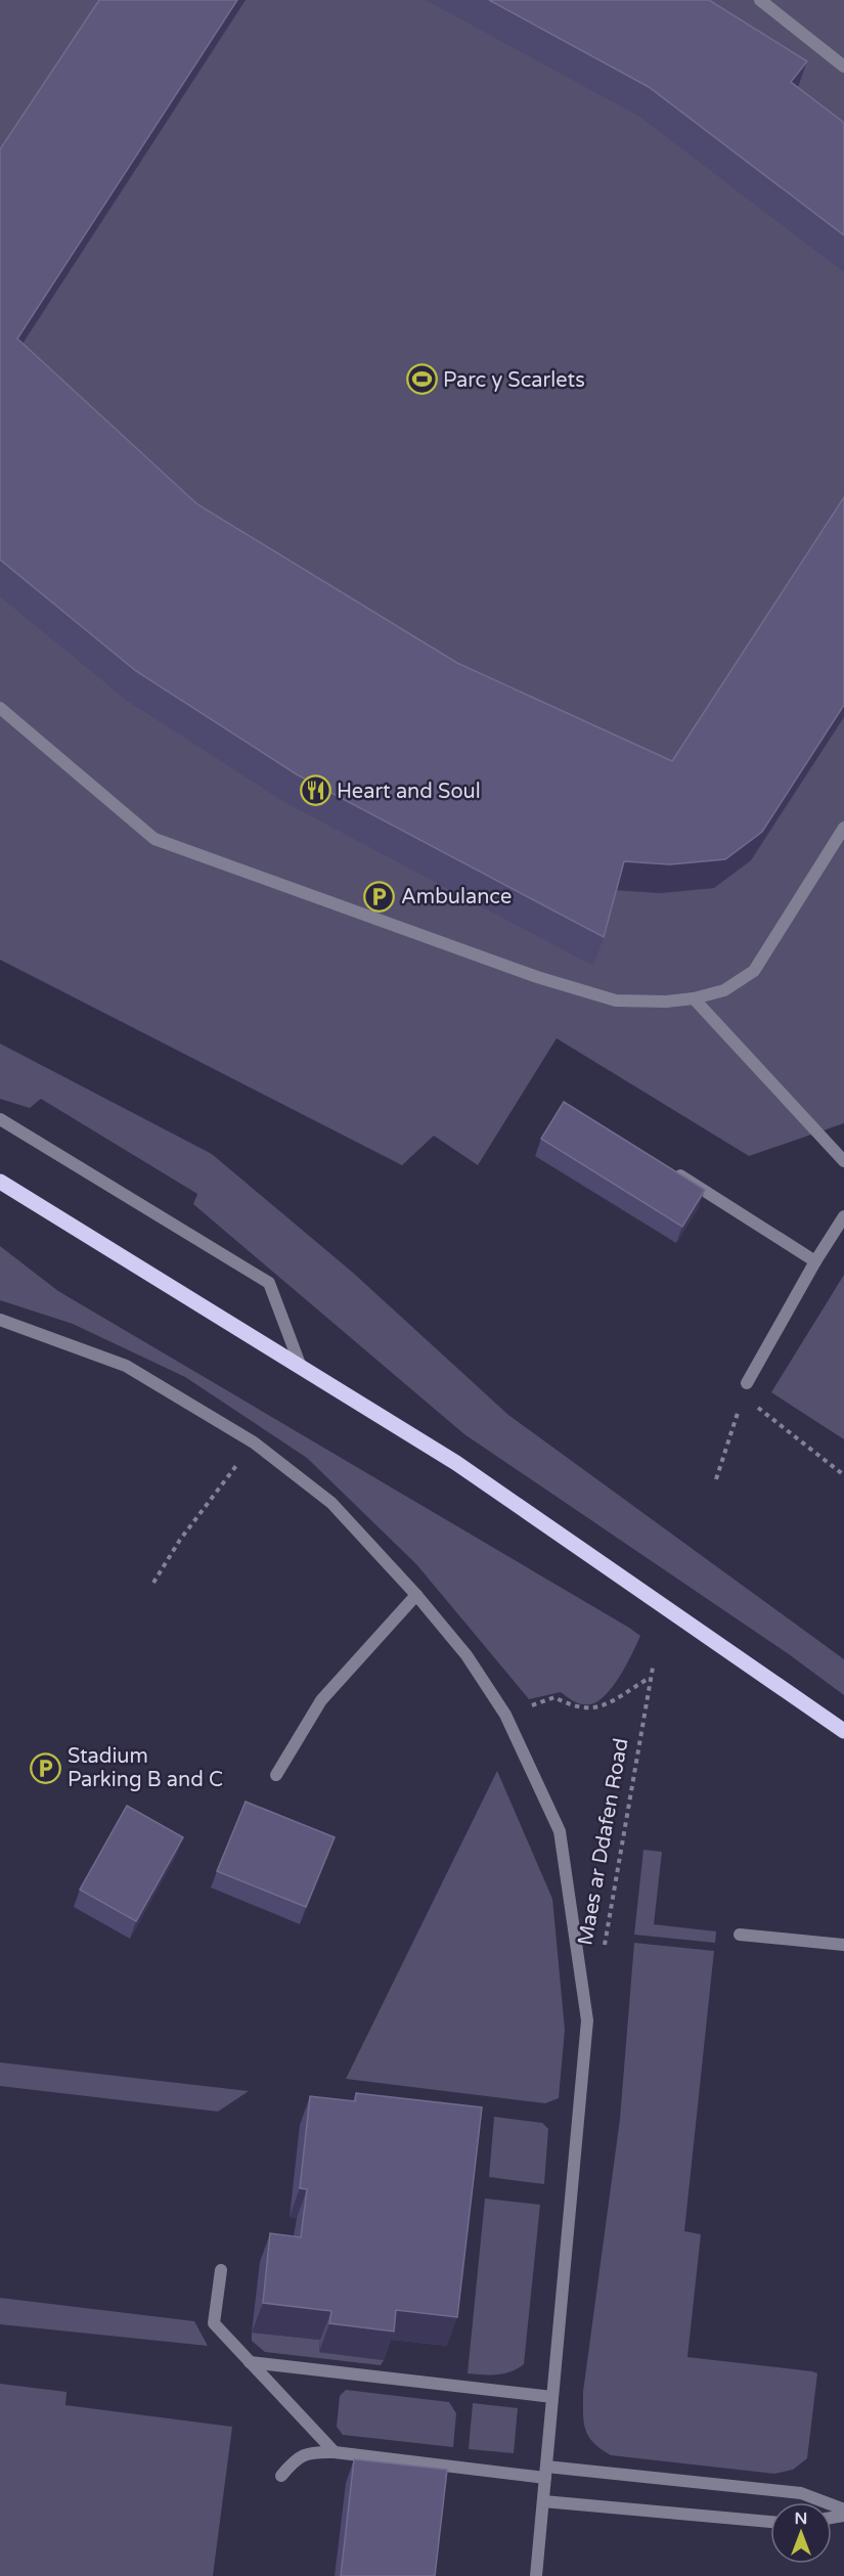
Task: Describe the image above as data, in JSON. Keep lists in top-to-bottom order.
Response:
{
  "streets": {
    "path": ["Maes ar Ddafen Road"]
  },
  "places": {
    "sports": ["Parc y Scarlets"],
    "restaurant": ["Heart and Soul"],
    "parking": ["Ambulance", "Stadium Parking B and C"]
  },
  "north": "top"
}
